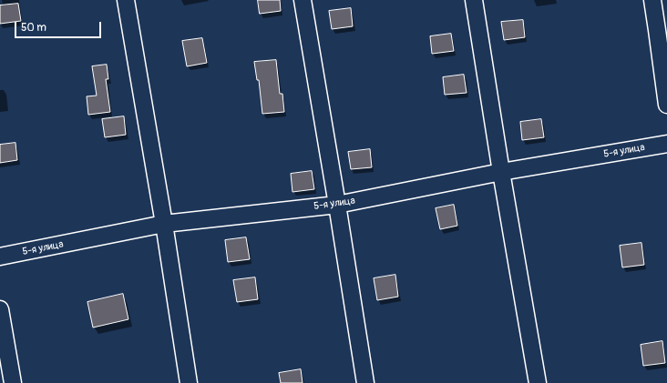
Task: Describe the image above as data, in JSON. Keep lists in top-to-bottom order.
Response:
{
  "streets": {
    "street": ["5-я улица"]
  },
  "scale_bar": "50 m"
}
